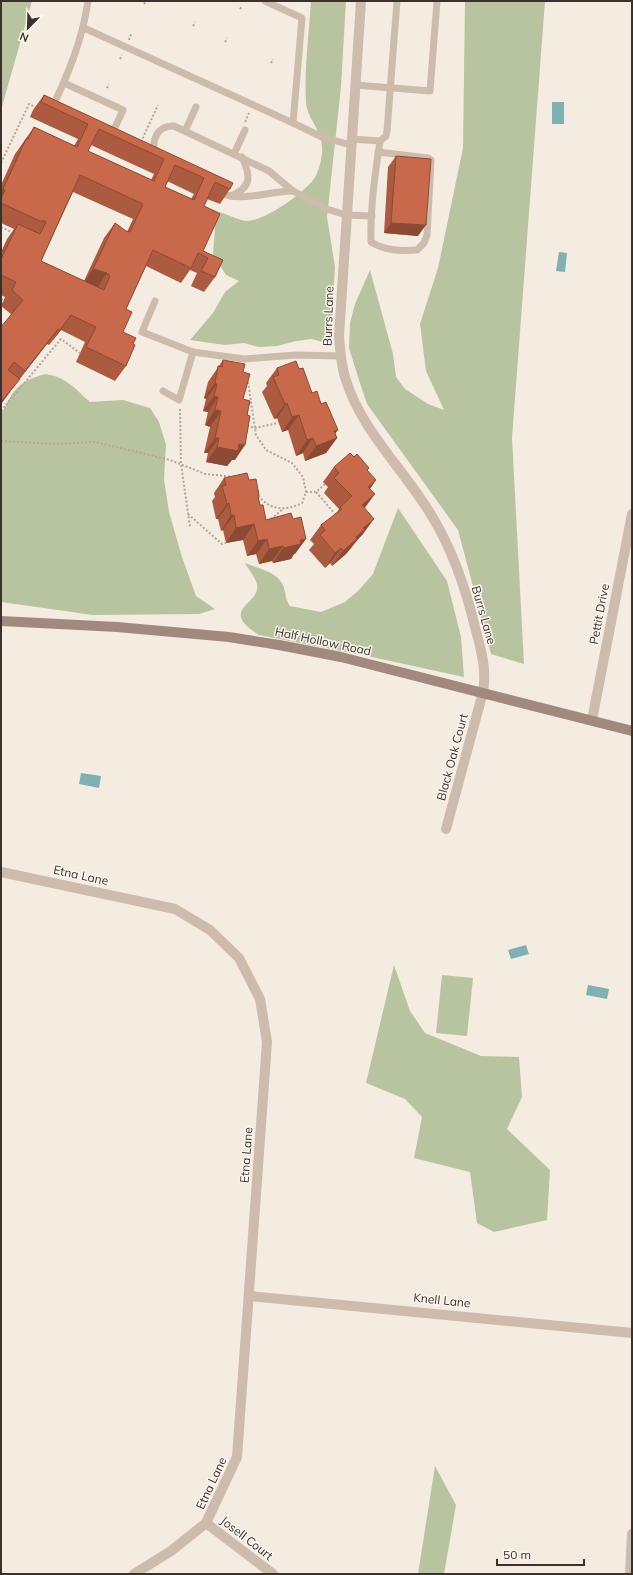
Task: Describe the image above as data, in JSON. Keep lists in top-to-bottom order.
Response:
{
  "streets": {
    "main road": ["Half Hollow Road"],
    "street": [
      "Burrs Lane",
      "Pettit Drive",
      "Black Oak Court",
      "Etna Lane",
      "Knell Lane",
      "Josell Court"
    ]
  },
  "crossings": [
    ["Burrs Lane", "Half Hollow Road"],
    ["Burrs Lane", "Black Oak Court"],
    ["Pettit Drive", "Half Hollow Road"],
    ["Half Hollow Road", "Black Oak Court"],
    ["Etna Lane", "Knell Lane"],
    ["Etna Lane", "Josell Court"]
  ],
  "scale_bar": "50 m",
  "north": "bottom left"
}
